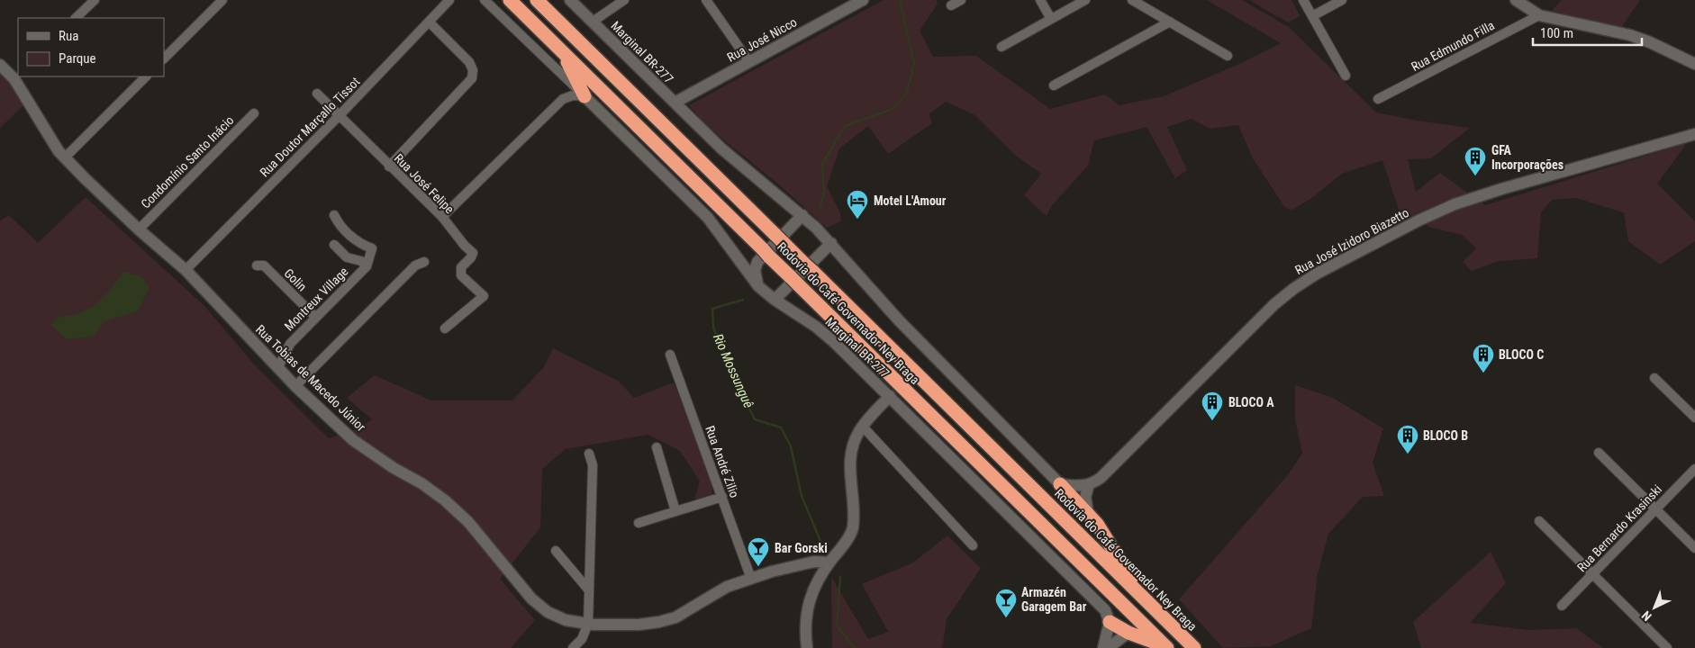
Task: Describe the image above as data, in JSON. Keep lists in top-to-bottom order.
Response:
{
  "streets": {
    "highway": ["Rodovia do Café Governador Ney Braga"],
    "street": [
      "Rua José Nicco",
      "Rua Edmundo Filla",
      "Marginal BR-277",
      "Rua Doutor Marçallo Tissot",
      "Condomínio Santo Inácio",
      "Rua José Felipe",
      "Rua José Izidoro Biazetto",
      "Golin",
      "Montreux Village",
      "Rua Tobias de Macedo Júnior",
      "Rua André Zilio",
      "Rua Bernardo Krasinski"
    ]
  },
  "crossings": [
    ["Rua José Nicco", "Marginal BR-277"],
    ["Rua Doutor Marçallo Tissot", "Rua José Felipe"],
    ["Rua Doutor Marçallo Tissot", "Rua Tobias de Macedo Júnior"],
    ["Condomínio Santo Inácio", "Rua Tobias de Macedo Júnior"],
    ["Golin", "Montreux Village"],
    ["Montreux Village", "Rua Tobias de Macedo Júnior"],
    ["Rua Tobias de Macedo Júnior", "Rua André Zilio"]
  ],
  "water": ["Rio Mossunguê"],
  "places": {
    "building": [
      "GFA Incorporações",
      "BLOCO C",
      "BLOCO A",
      "BLOCO B"
    ],
    "hotel": ["Motel L'Amour"],
    "bar": ["Bar Gorski", "Armazén Garagem Bar"]
  },
  "legend": ["Rua", "Parque"],
  "scale_bar": "100 m",
  "north": "bottom left"
}
